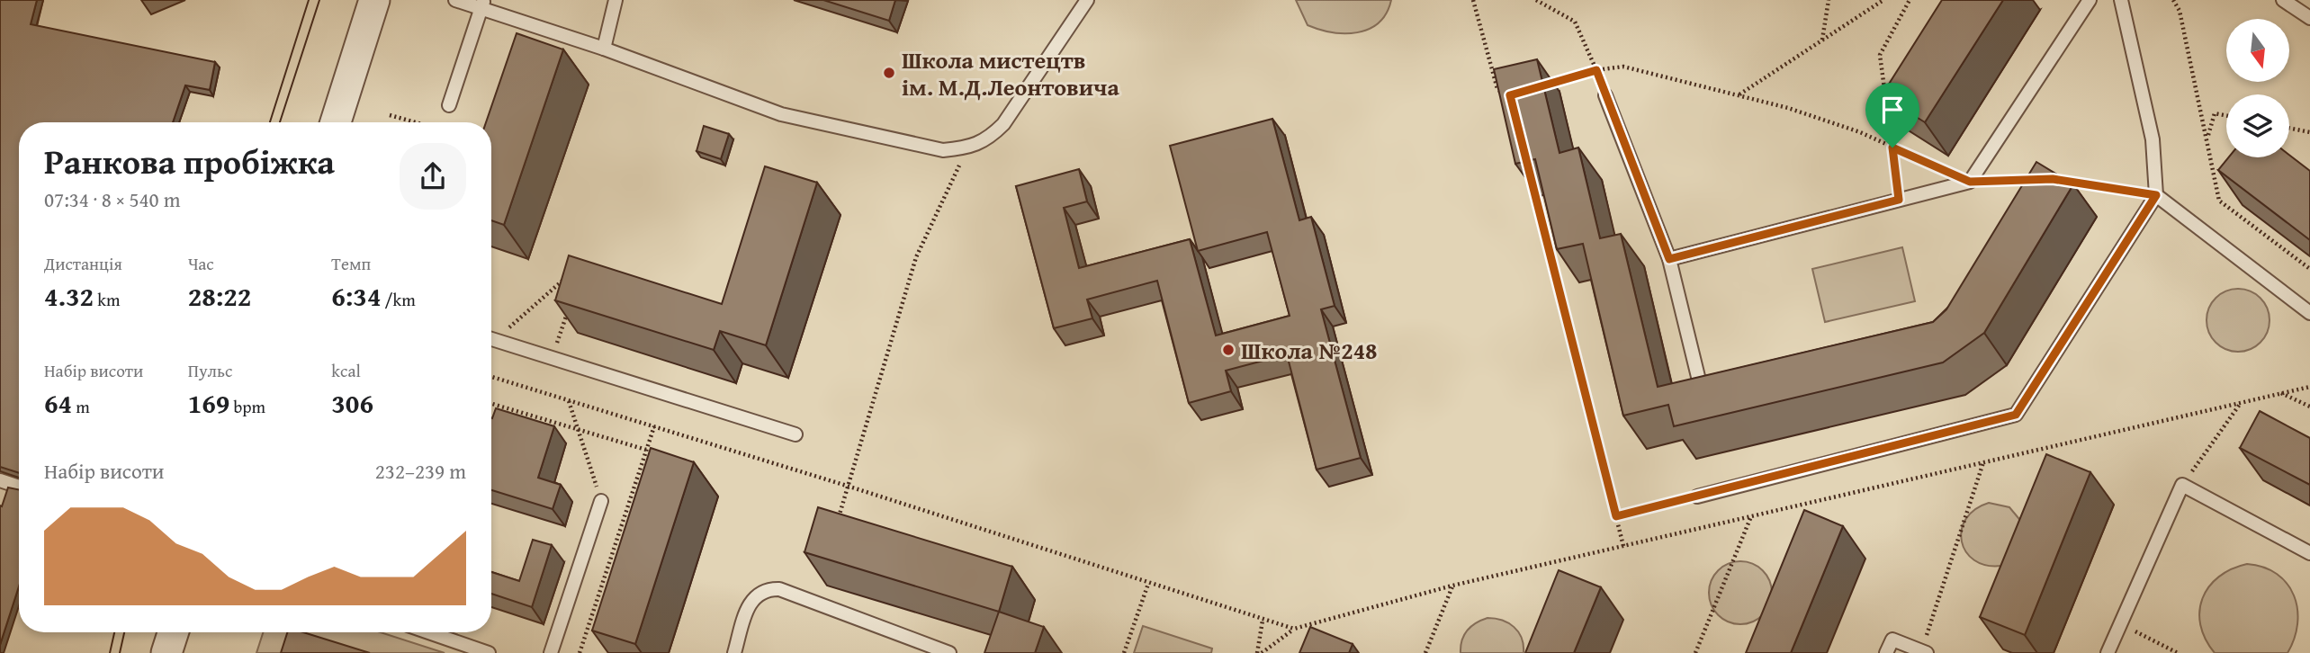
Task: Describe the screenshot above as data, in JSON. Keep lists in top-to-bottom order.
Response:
{
  "places": ["Школа мистецтв ім. М.Д.Леонтовича", "Школа №248"],
  "north": "bottom",
  "page": {
    "heading": ["Ранкова пробіжка", "07:34 · 8 × 540 m"],
    "stats": [
      ["Дистанція", "4.32 km"],
      ["Час", "28:22"],
      ["Темп", "6:34 /km"],
      ["Набір висоти", "64 m"],
      ["Пульс", "169 bpm"],
      ["kcal", "306"]
    ],
    "chart": ["Набір висоти", "232–239 m"]
  }
}
